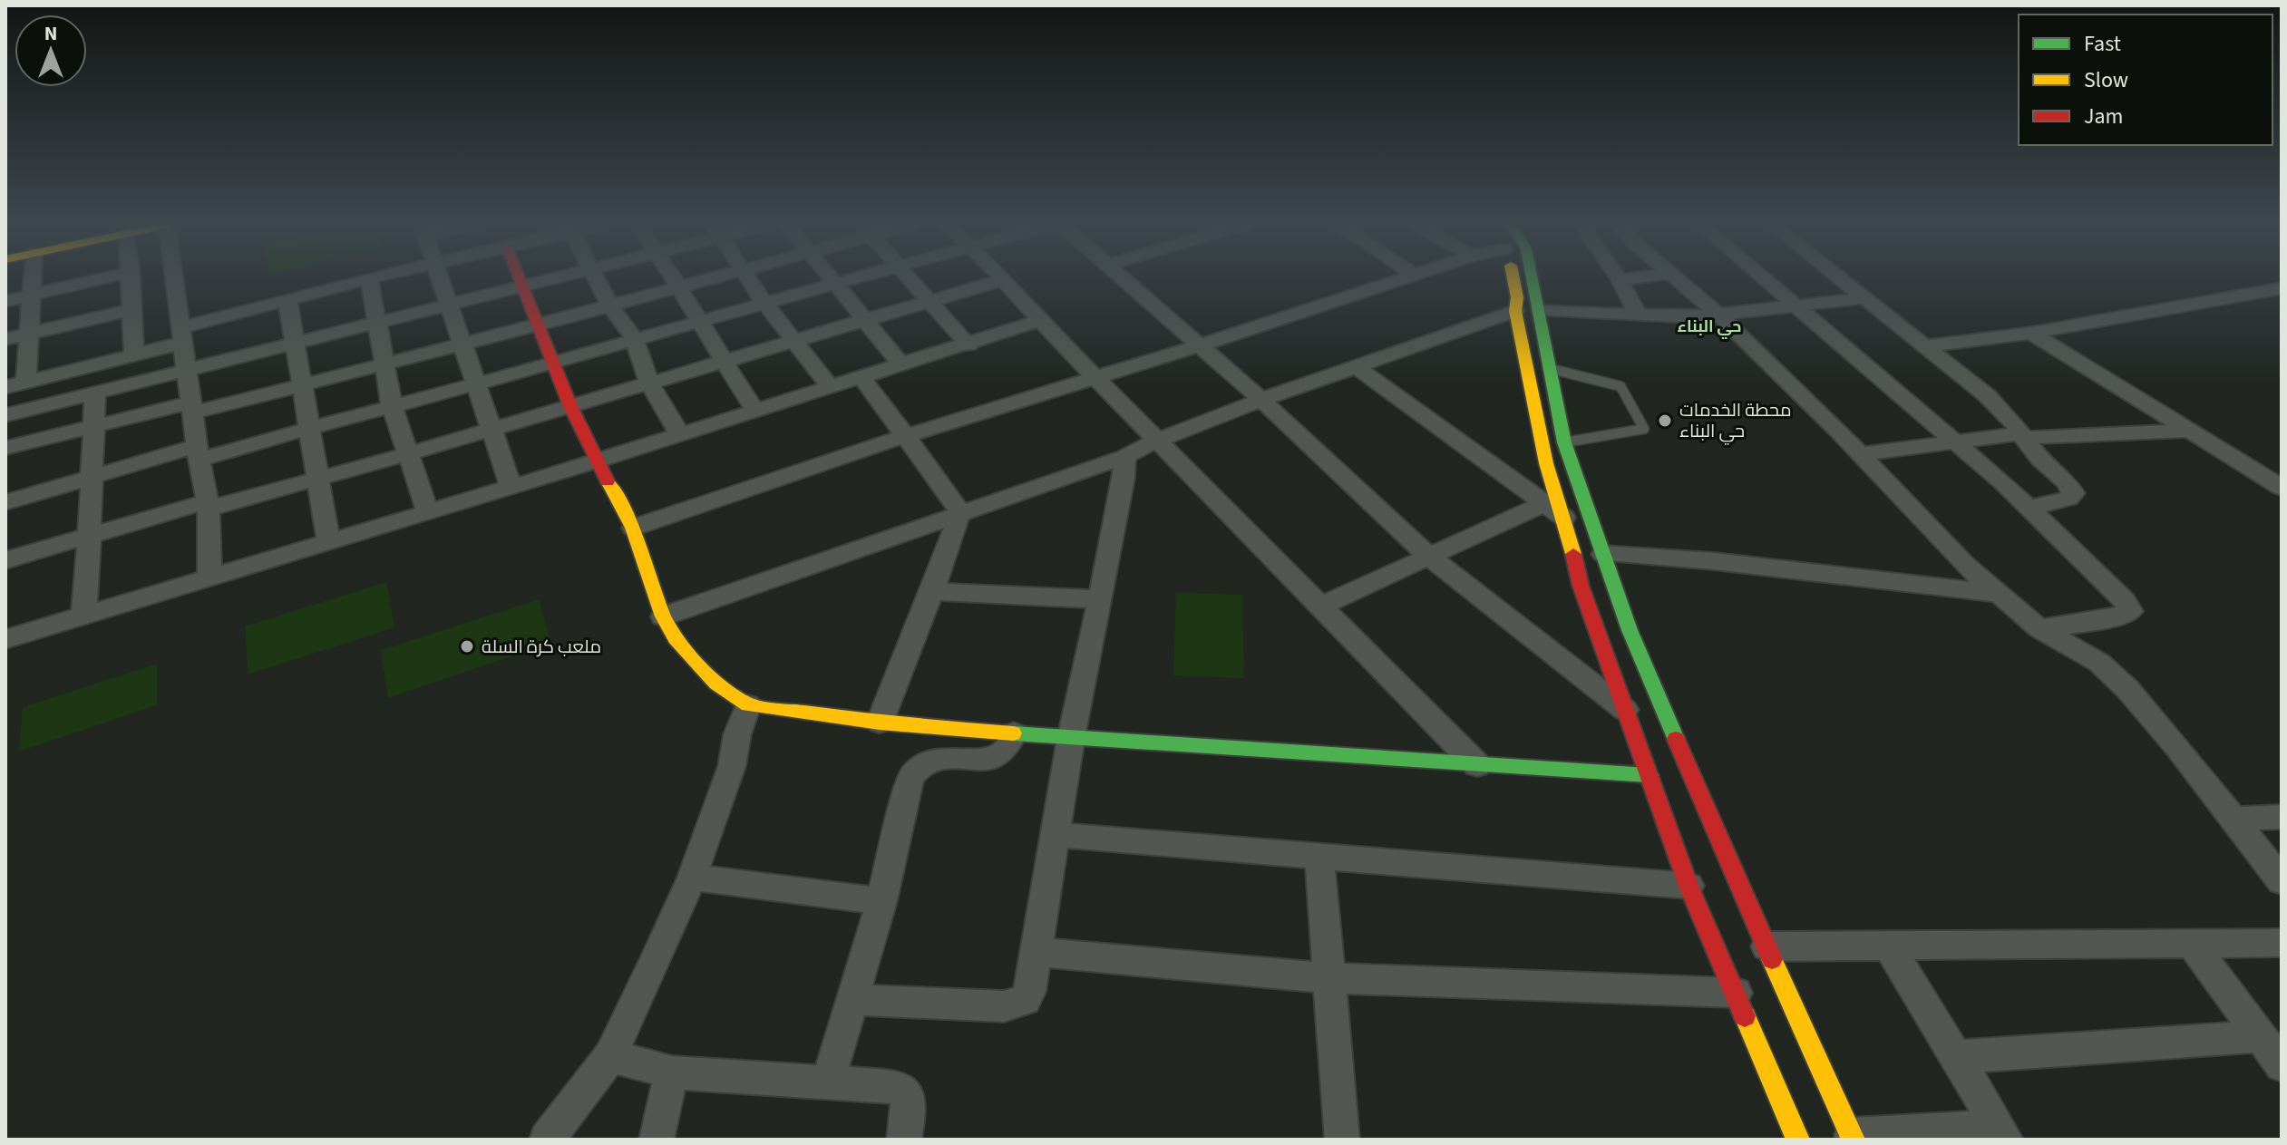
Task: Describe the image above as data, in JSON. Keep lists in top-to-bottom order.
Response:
{
  "districts": ["حي البناء"],
  "places": ["محطة الخدمات حي البناء", "ملعب كرة السلة"],
  "legend": ["Fast", "Slow", "Jam"],
  "north": "top"
}
